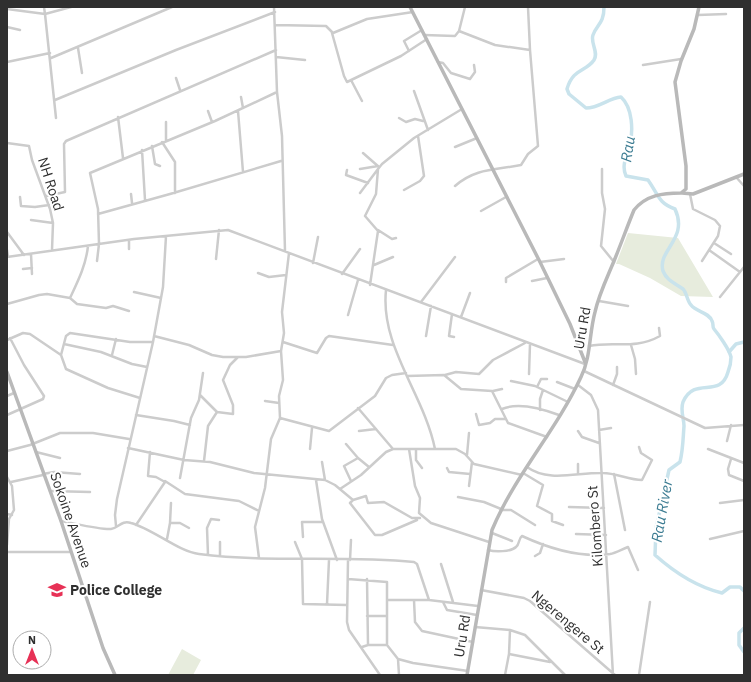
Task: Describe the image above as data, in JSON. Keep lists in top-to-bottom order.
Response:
{
  "streets": {
    "street": [
      "NH Road",
      "Uru Rd",
      "Sokoine Avenue",
      "Kilombero St",
      "Ngerengere St"
    ]
  },
  "crossings": [
    ["Uru Rd", "Kilombero St"],
    ["Uru Rd", "Ngerengere St"],
    ["Kilombero St", "Ngerengere St"]
  ],
  "water": ["Rau", "Rau River"],
  "places": {
    "school or university": ["Police College"]
  },
  "north": "top"
}
